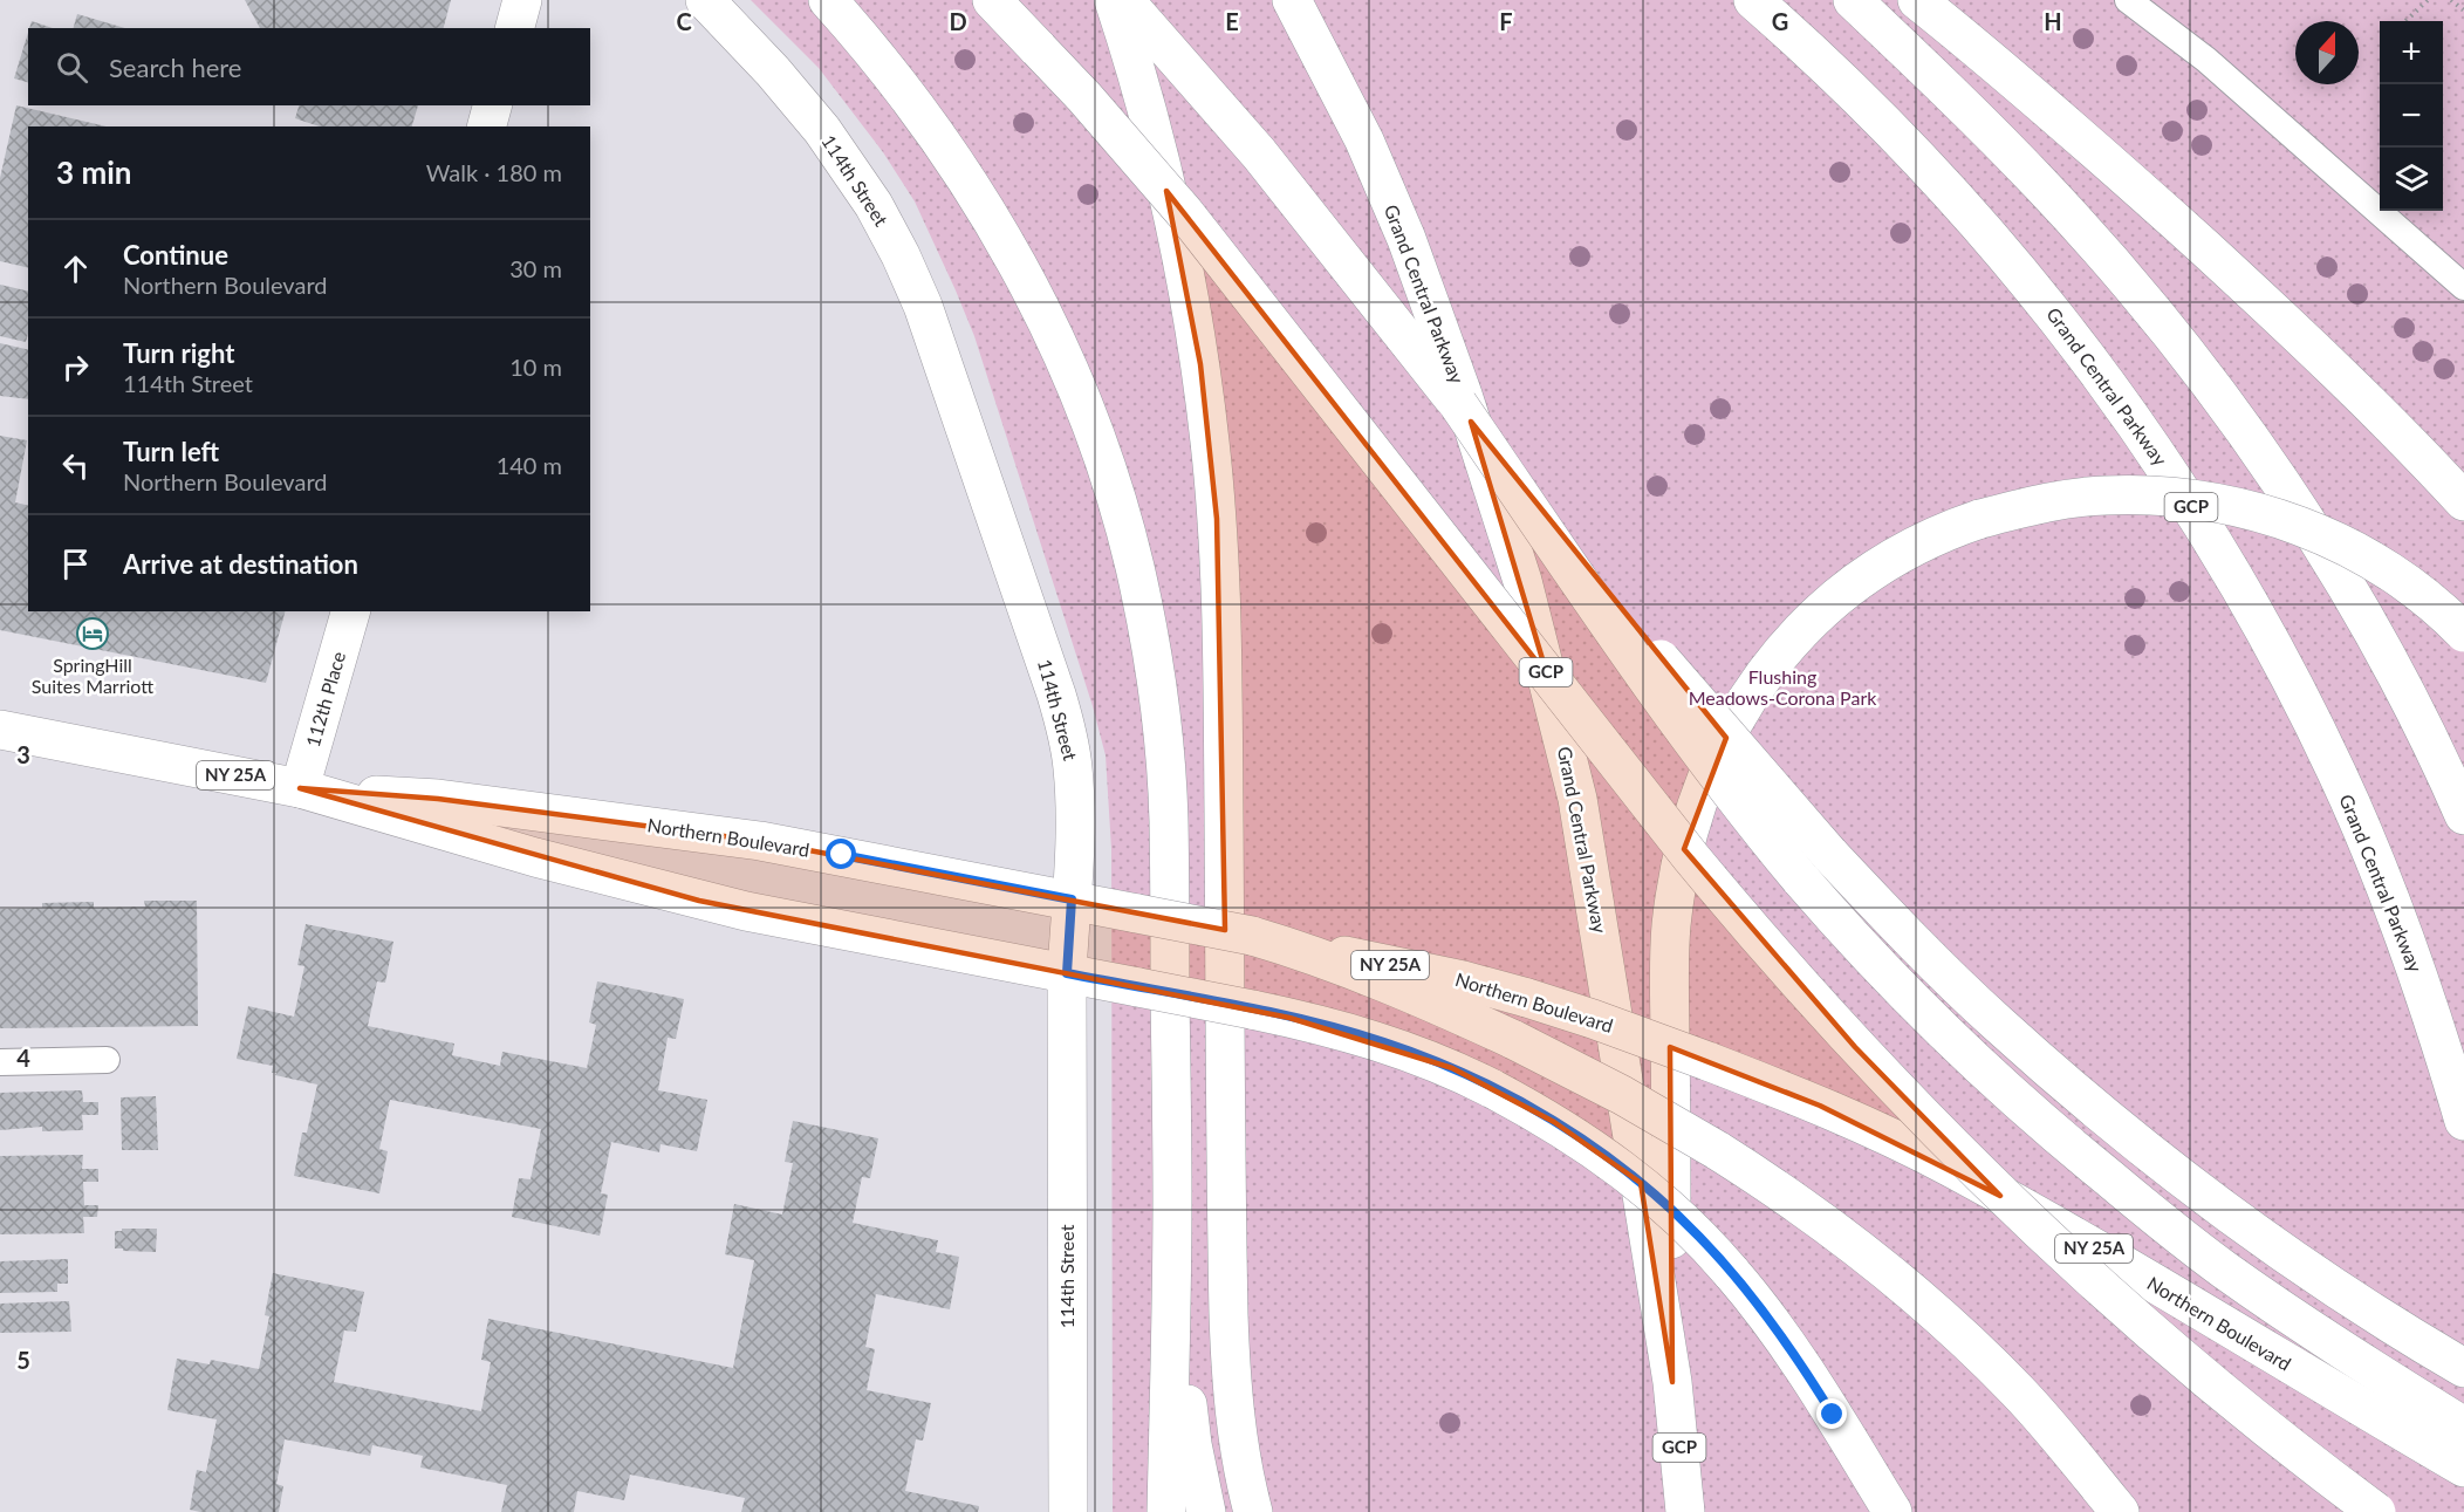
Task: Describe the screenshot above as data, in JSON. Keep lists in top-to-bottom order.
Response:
{
  "streets": {
    "main road": [
      "114th Street",
      "Grand Central Parkway",
      "GCP",
      "112th Place",
      "NY 25A",
      "Northern Boulevard"
    ]
  },
  "crossings": [
    ["114th Street", "Northern Boulevard"],
    ["112th Place", "Northern Boulevard"]
  ],
  "parks": ["Flushing Meadows-Corona Park"],
  "places": {
    "hotel": ["SpringHill Suites Marriott"]
  },
  "north": "top",
  "page": {
    "map_buttons": ["+", "−"],
    "search": "Search here",
    "heading": ["3 min", "Walk · 180 m"],
    "list": [
      ["Continue", "Northern Boulevard", "30 m"],
      ["Turn right", "114th Street", "10 m"],
      ["Turn left", "Northern Boulevard", "140 m"],
      "Arrive at destination"
    ]
  },
  "grid": {
    "columns": [
      "C",
      "D",
      "E",
      "F",
      "G",
      "H"
    ],
    "rows": ["3", "4", "5"]
  }
}
